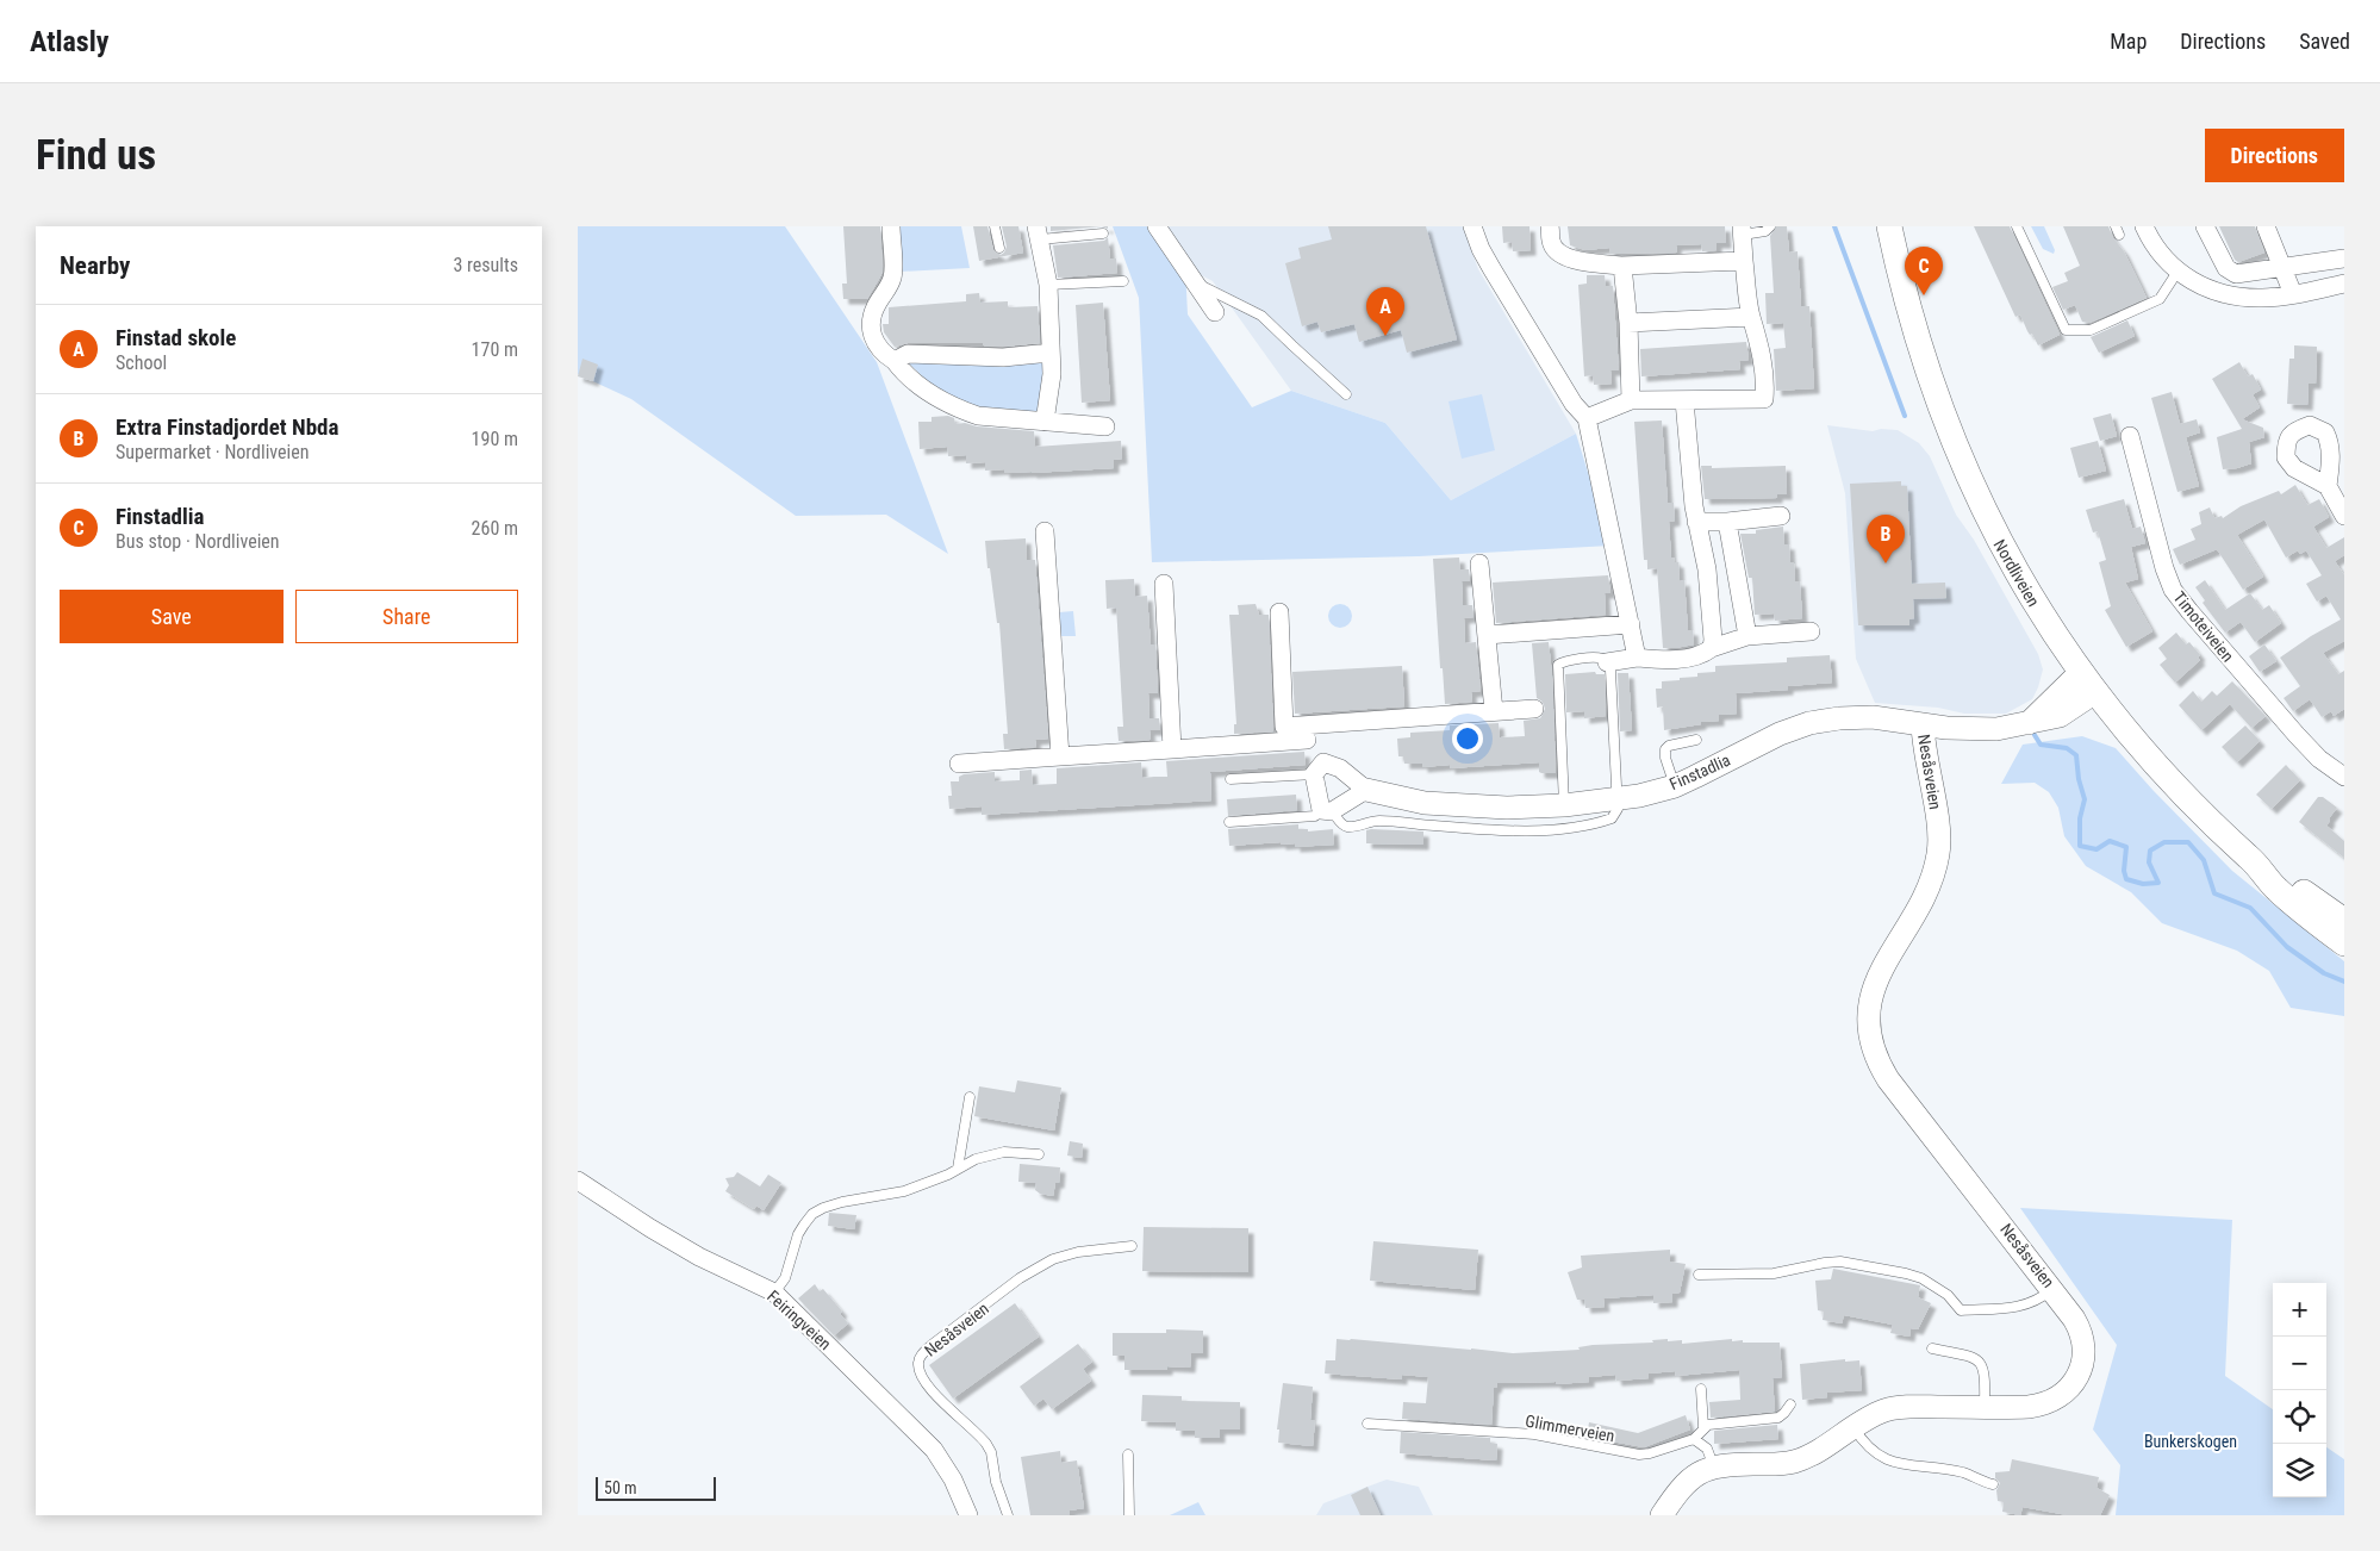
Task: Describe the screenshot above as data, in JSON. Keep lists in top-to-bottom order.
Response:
{
  "streets": {
    "main road": ["Nordliveien"],
    "street": [
      "Timoteiveien",
      "Finstadlia",
      "Nesåsveien",
      "Feiringveien"
    ],
    "lane": ["Glimmerveien"]
  },
  "crossings": [
    ["Nordliveien", "Finstadlia"],
    ["Finstadlia", "Nesåsveien"]
  ],
  "parks": ["Bunkerskogen"],
  "scale_bar": "50 m",
  "page": {
    "header": "Atlasly",
    "nav": ["Map", "Directions", "Saved"],
    "buttons": [
      "Directions",
      ["Save", "Share"]
    ],
    "title": "Find us",
    "heading": ["Nearby", "3 results"],
    "pins": ["C", "A", "B"],
    "list": [
      {
        "mark": "A",
        "name": "Finstad skole",
        "note": "School",
        "value": "170 m"
      },
      {
        "mark": "B",
        "name": "Extra Finstadjordet Nbda",
        "note": "Supermarket · Nordliveien",
        "value": "190 m"
      },
      {
        "mark": "C",
        "name": "Finstadlia",
        "note": "Bus stop · Nordliveien",
        "value": "260 m"
      }
    ],
    "map_buttons": ["+", "−"],
    "scale": "50 m"
  }
}
